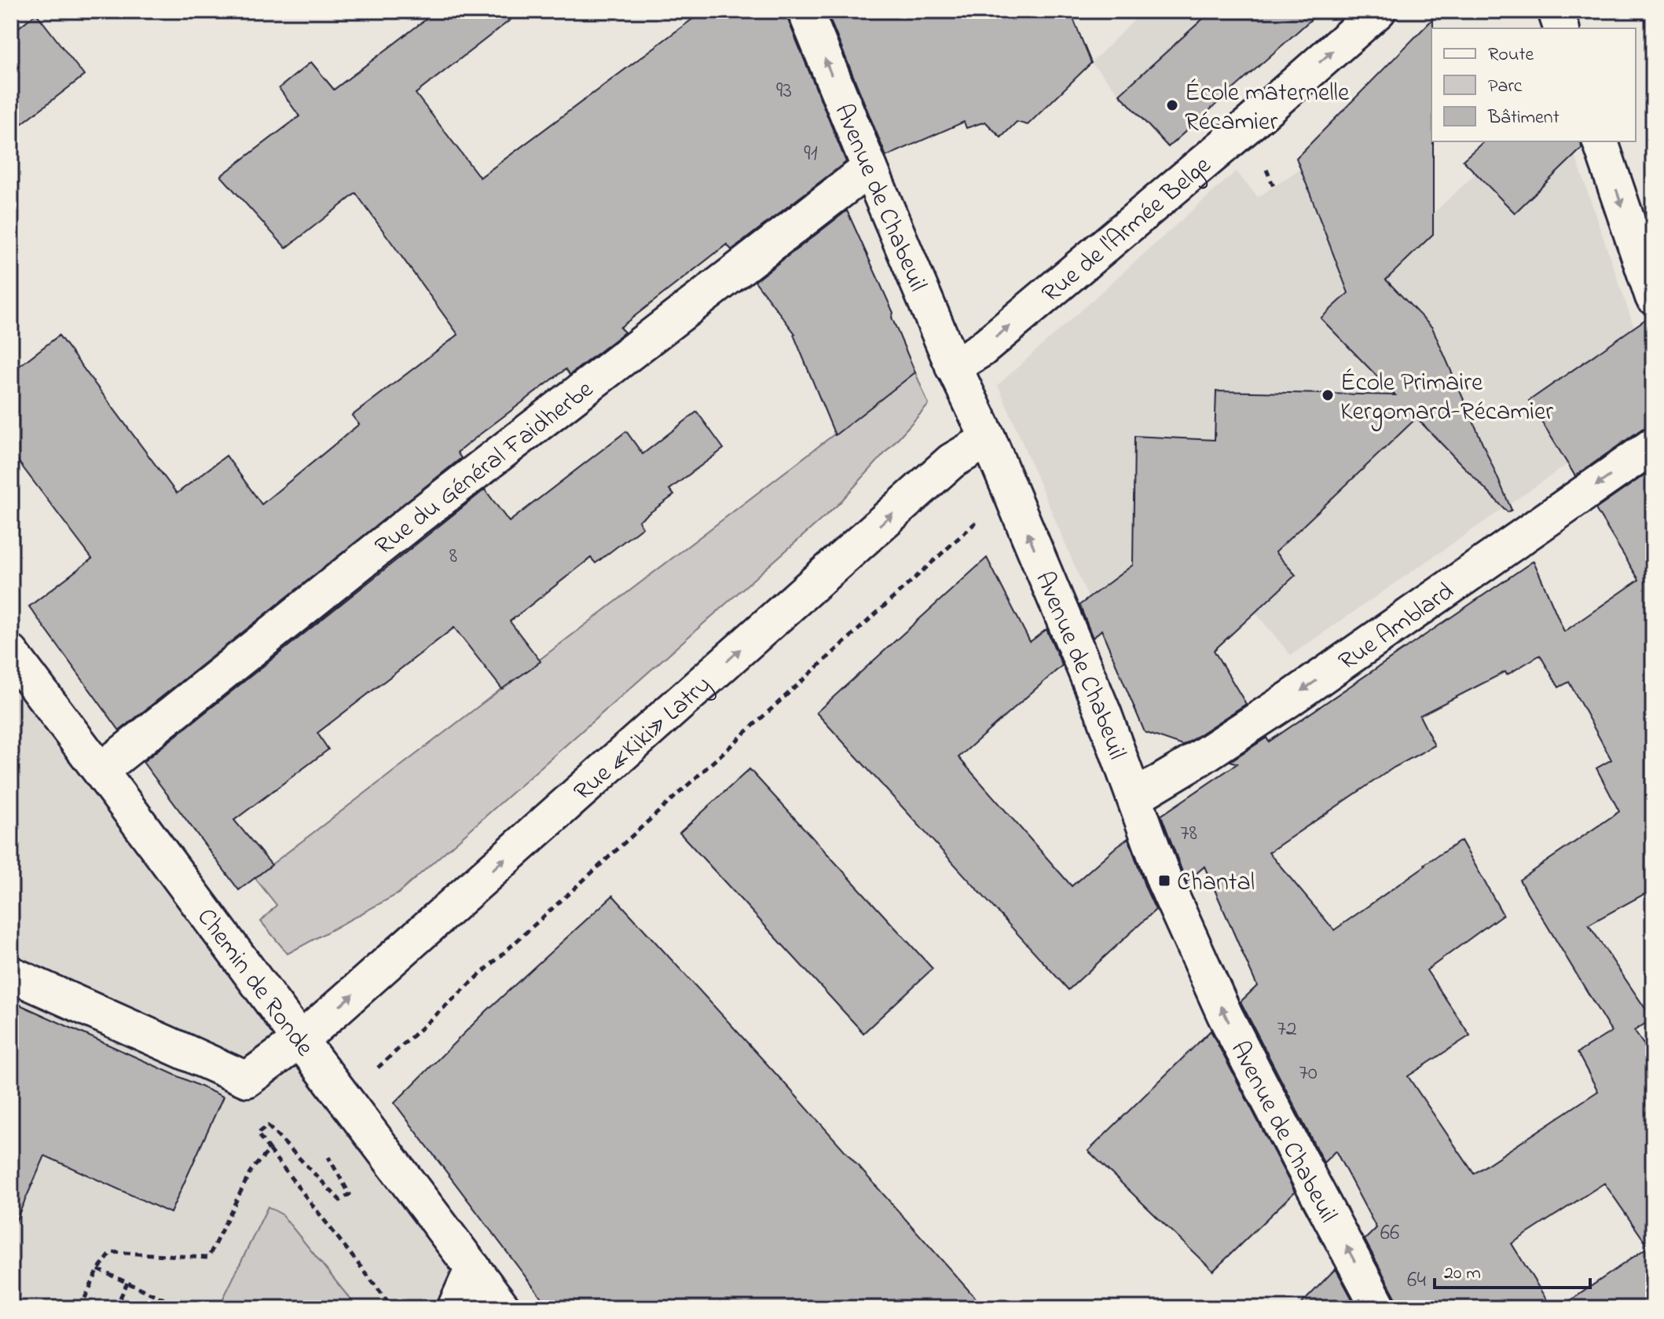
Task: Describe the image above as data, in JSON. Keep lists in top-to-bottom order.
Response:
{
  "streets": {
    "street": [
      "Avenue de Chabeuil",
      "Rue de l'Armée Belge",
      "Rue du Général Faidherbe",
      "Rue Amblard",
      "Rue «Kiki» Latry",
      "Chemin de Ronde"
    ]
  },
  "crossings": [
    ["Avenue de Chabeuil", "Rue de l'Armée Belge"],
    ["Avenue de Chabeuil", "Rue du Général Faidherbe"],
    ["Avenue de Chabeuil", "Rue Amblard"],
    ["Avenue de Chabeuil", "Rue «Kiki» Latry"],
    ["Rue du Général Faidherbe", "Chemin de Ronde"],
    ["Rue «Kiki» Latry", "Chemin de Ronde"]
  ],
  "one_way": [
    "Avenue de Chabeuil",
    "Rue de l'Armée Belge",
    "Rue Amblard",
    "Rue «Kiki» Latry"
  ],
  "places": {
    "other": ["École maternelle Récamier", "École Primaire Kergomard-Récamier"],
    "transit": ["Chantal"]
  },
  "house_numbers": [
    "93",
    "91",
    "8",
    "78",
    "72",
    "70",
    "66",
    "64"
  ],
  "legend": ["Route", "Parc", "Bâtiment"],
  "scale_bar": "20 m"
}
